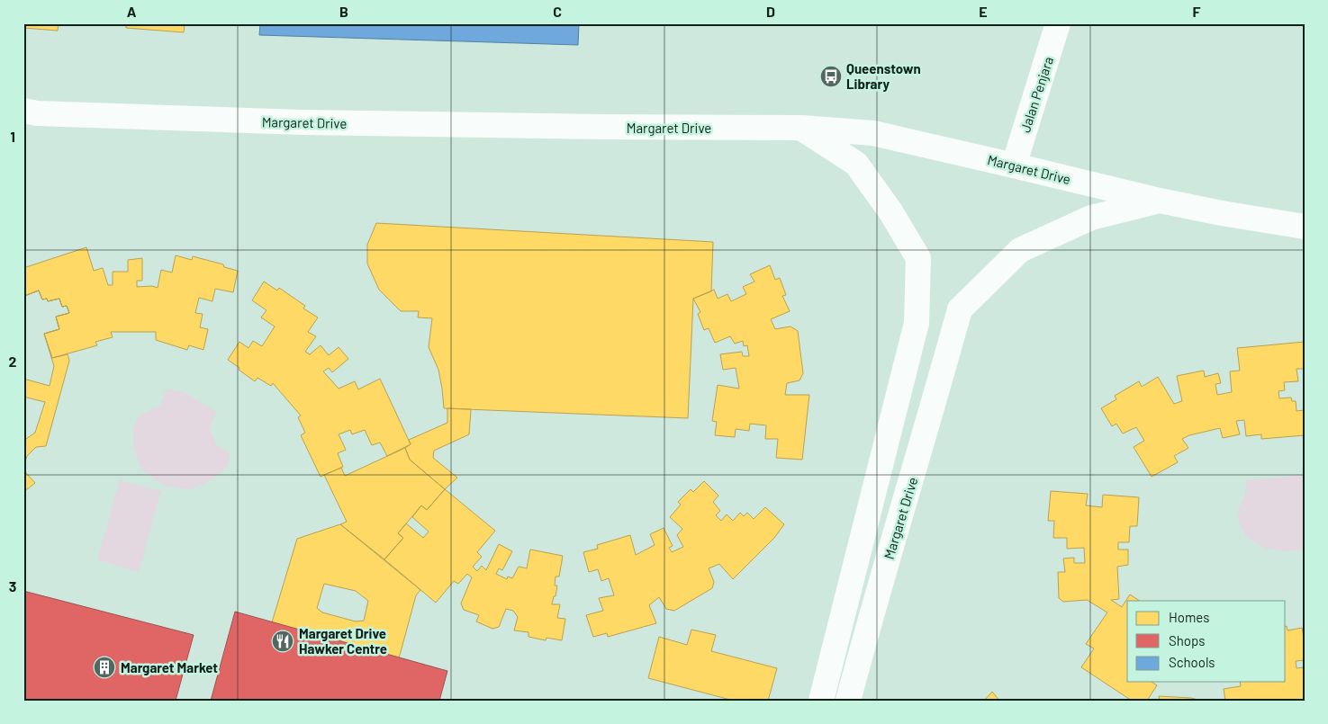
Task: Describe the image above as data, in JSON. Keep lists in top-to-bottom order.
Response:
{
  "streets": {
    "street": ["Jalan Penjara", "Margaret Drive"]
  },
  "crossings": [
    ["Jalan Penjara", "Margaret Drive"]
  ],
  "places": {
    "bus stop": ["Queenstown Library"],
    "restaurant": ["Margaret Drive Hawker Centre"],
    "building": ["Margaret Market"]
  },
  "legend": ["Homes", "Shops", "Schools"],
  "grid": {
    "columns": [
      "A",
      "B",
      "C",
      "D",
      "E",
      "F"
    ],
    "rows": ["1", "2", "3"]
  }
}
